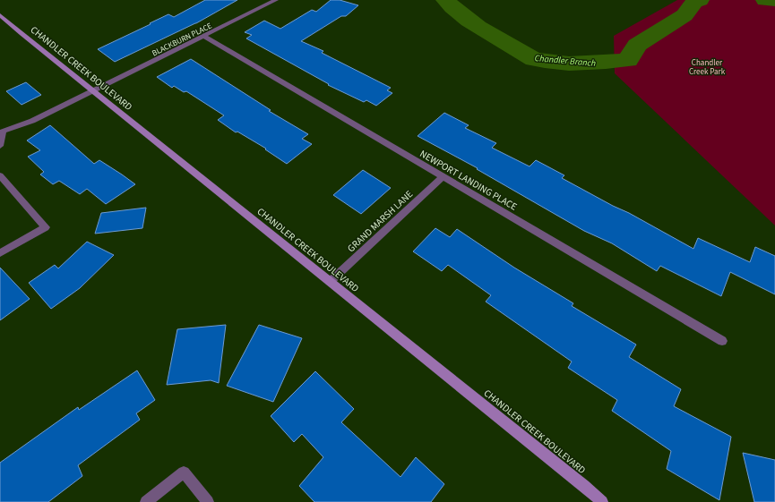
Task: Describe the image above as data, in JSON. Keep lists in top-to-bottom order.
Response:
{
  "streets": {
    "street": [
      "BLACKBURN PLACE",
      "CHANDLER CREEK BOULEVARD",
      "NEWPORT LANDING PLACE",
      "GRAND MARSH LANE"
    ]
  },
  "crossings": [
    ["BLACKBURN PLACE", "CHANDLER CREEK BOULEVARD"],
    ["BLACKBURN PLACE", "NEWPORT LANDING PLACE"],
    ["CHANDLER CREEK BOULEVARD", "GRAND MARSH LANE"],
    ["NEWPORT LANDING PLACE", "GRAND MARSH LANE"]
  ],
  "water": ["Chandler Branch"],
  "parks": ["Chandler Creek Park"]
}
